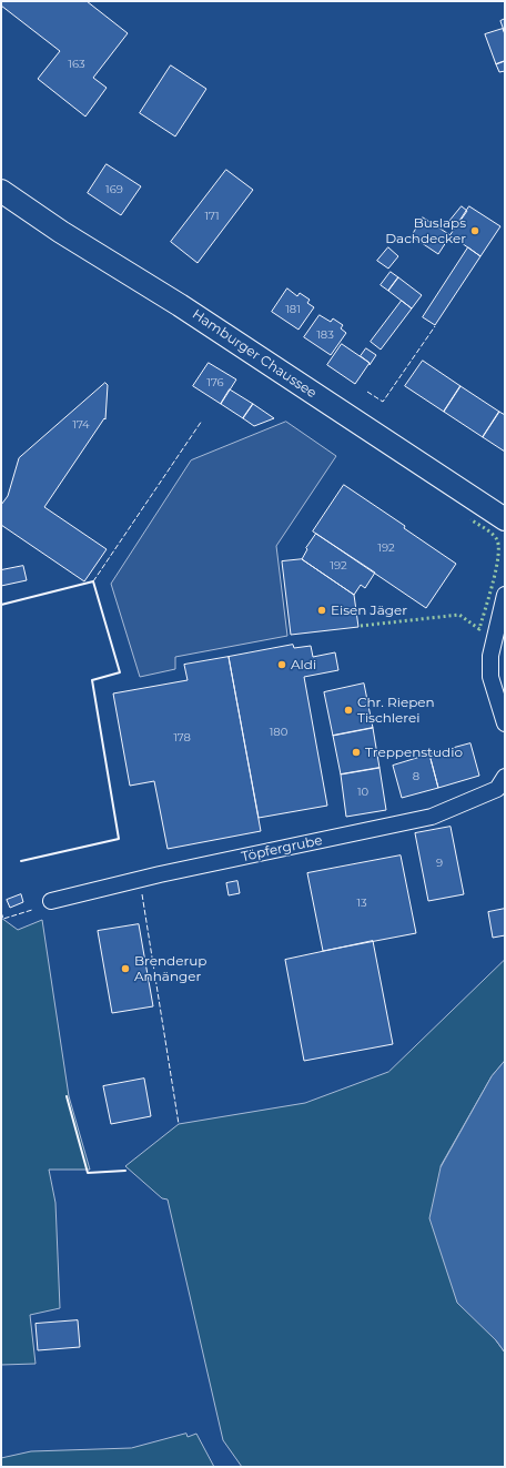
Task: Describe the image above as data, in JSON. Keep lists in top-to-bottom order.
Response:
{
  "streets": {
    "main road": ["Hamburger Chaussee"],
    "street": ["Töpfergrube"]
  },
  "places": [
    "Buslaps Dachdecker",
    "Eisen Jäger",
    "Aldi",
    "Chr. Riepen Tischlerei",
    "Treppenstudio",
    "Brenderup Anhänger"
  ],
  "house_numbers": [
    "163",
    "169",
    "171",
    "181",
    "183",
    "176",
    "174",
    "192",
    "192",
    "180",
    "178",
    "8",
    "10",
    "9",
    "13"
  ]
}
